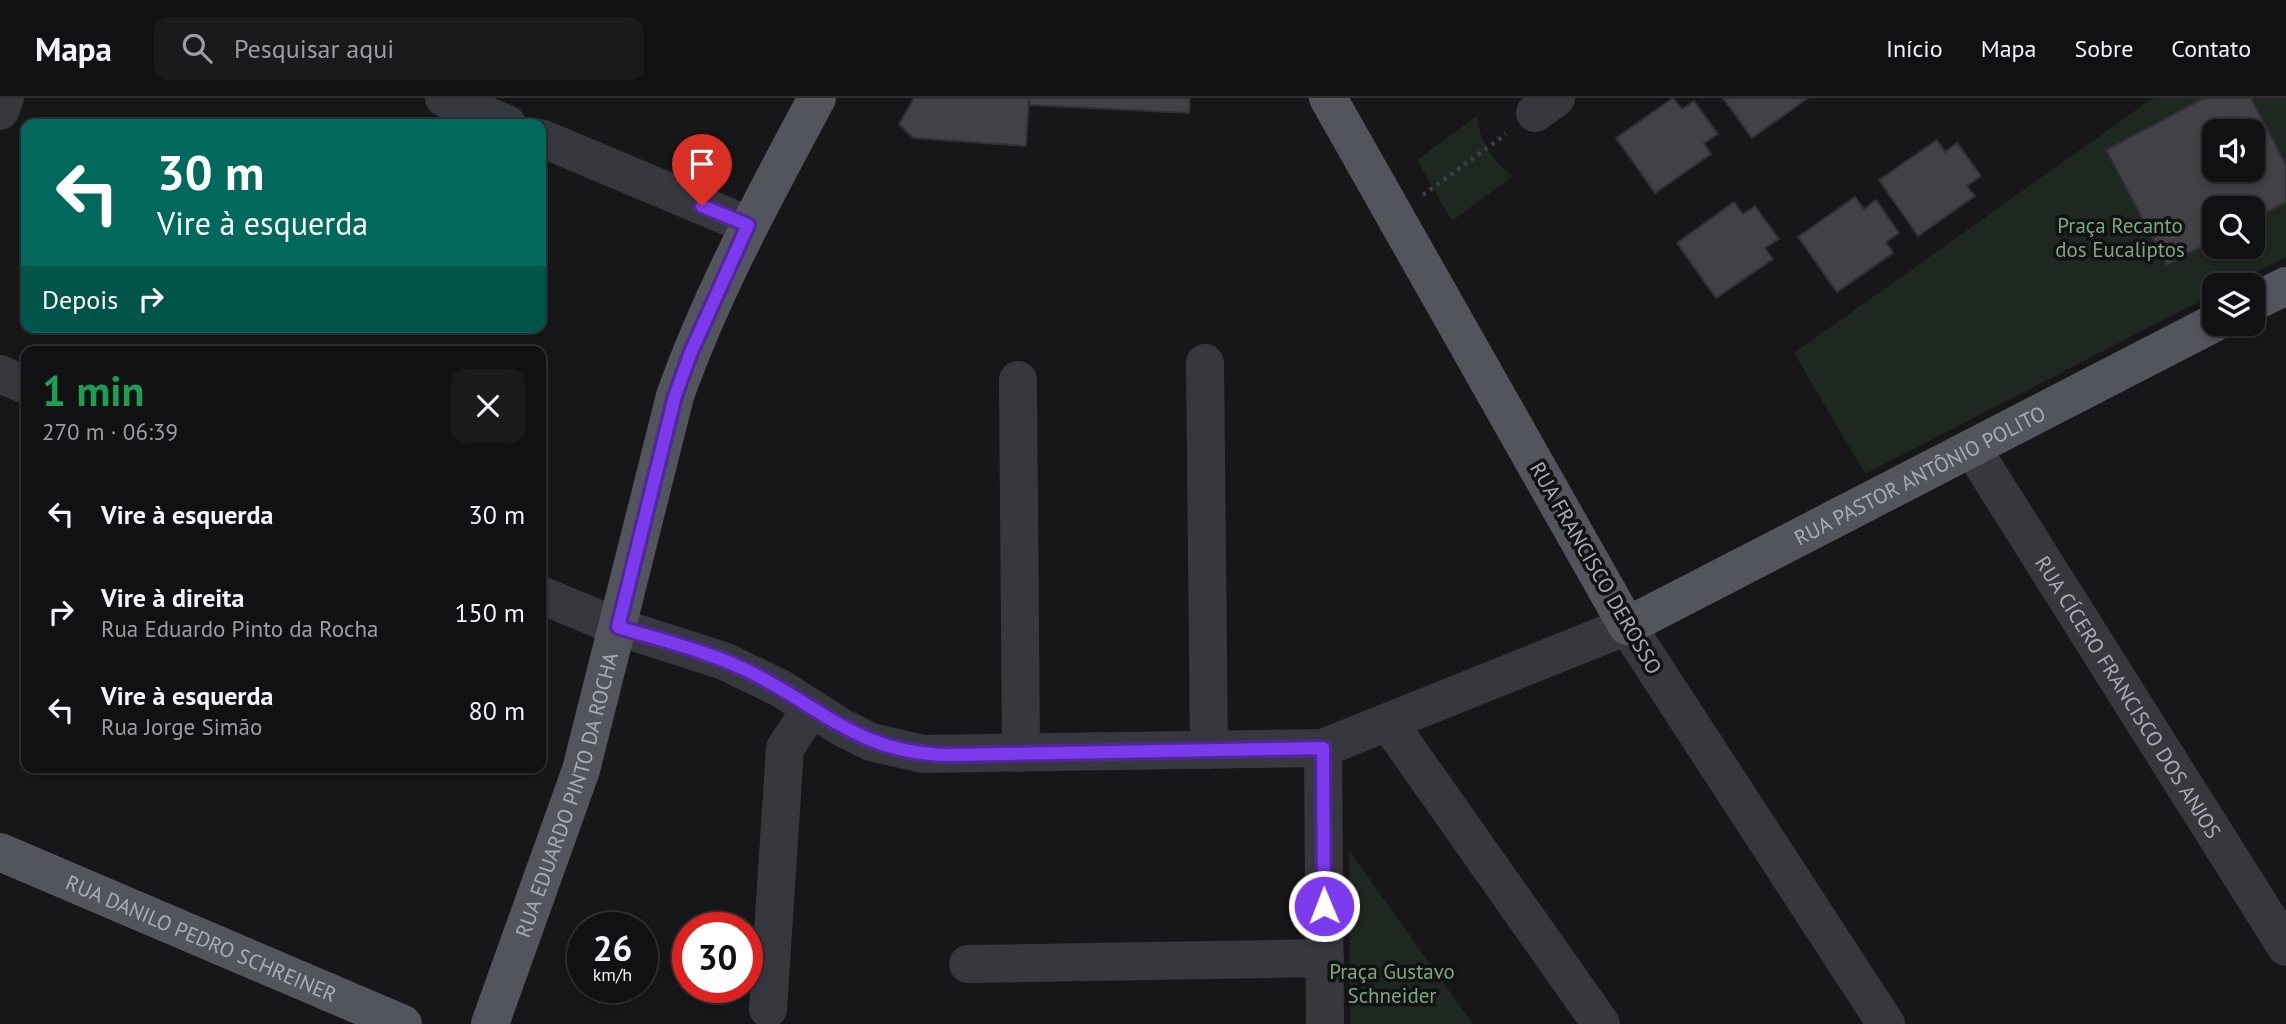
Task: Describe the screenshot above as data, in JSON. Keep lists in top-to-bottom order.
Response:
{
  "streets": {
    "main road": [
      "RUA PASTOR ANTÔNIO POLITO",
      "RUA FRANCISCO DEROSSO",
      "RUA EDUARDO PINTO DA ROCHA",
      "RUA DANILO PEDRO SCHREINER"
    ],
    "street": ["RUA CÍCERO FRANCISCO DOS ANJOS"]
  },
  "crossings": [
    ["RUA PASTOR ANTÔNIO POLITO", "RUA FRANCISCO DEROSSO"],
    ["RUA PASTOR ANTÔNIO POLITO", "RUA CÍCERO FRANCISCO DOS ANJOS"]
  ],
  "parks": ["Praça Recanto dos Eucaliptos", "Praça Gustavo Schneider"],
  "page": {
    "header": "Mapa",
    "search": "Pesquisar aqui",
    "nav": [
      "Início",
      "Mapa",
      "Sobre",
      "Contato"
    ],
    "turn": ["30 m", "Vire à esquerda"],
    "then": "Depois",
    "heading": ["1 min", "270 m · 06:39"],
    "list": [
      {
        "name": "Vire à esquerda",
        "value": "30 m"
      },
      {
        "name": "Vire à direita",
        "note": "Rua Eduardo Pinto da Rocha",
        "value": "150 m"
      },
      {
        "name": "Vire à esquerda",
        "note": "Rua Jorge Simão",
        "value": "80 m"
      }
    ],
    "speed": "26 km/h",
    "limit": "30"
  }
}
